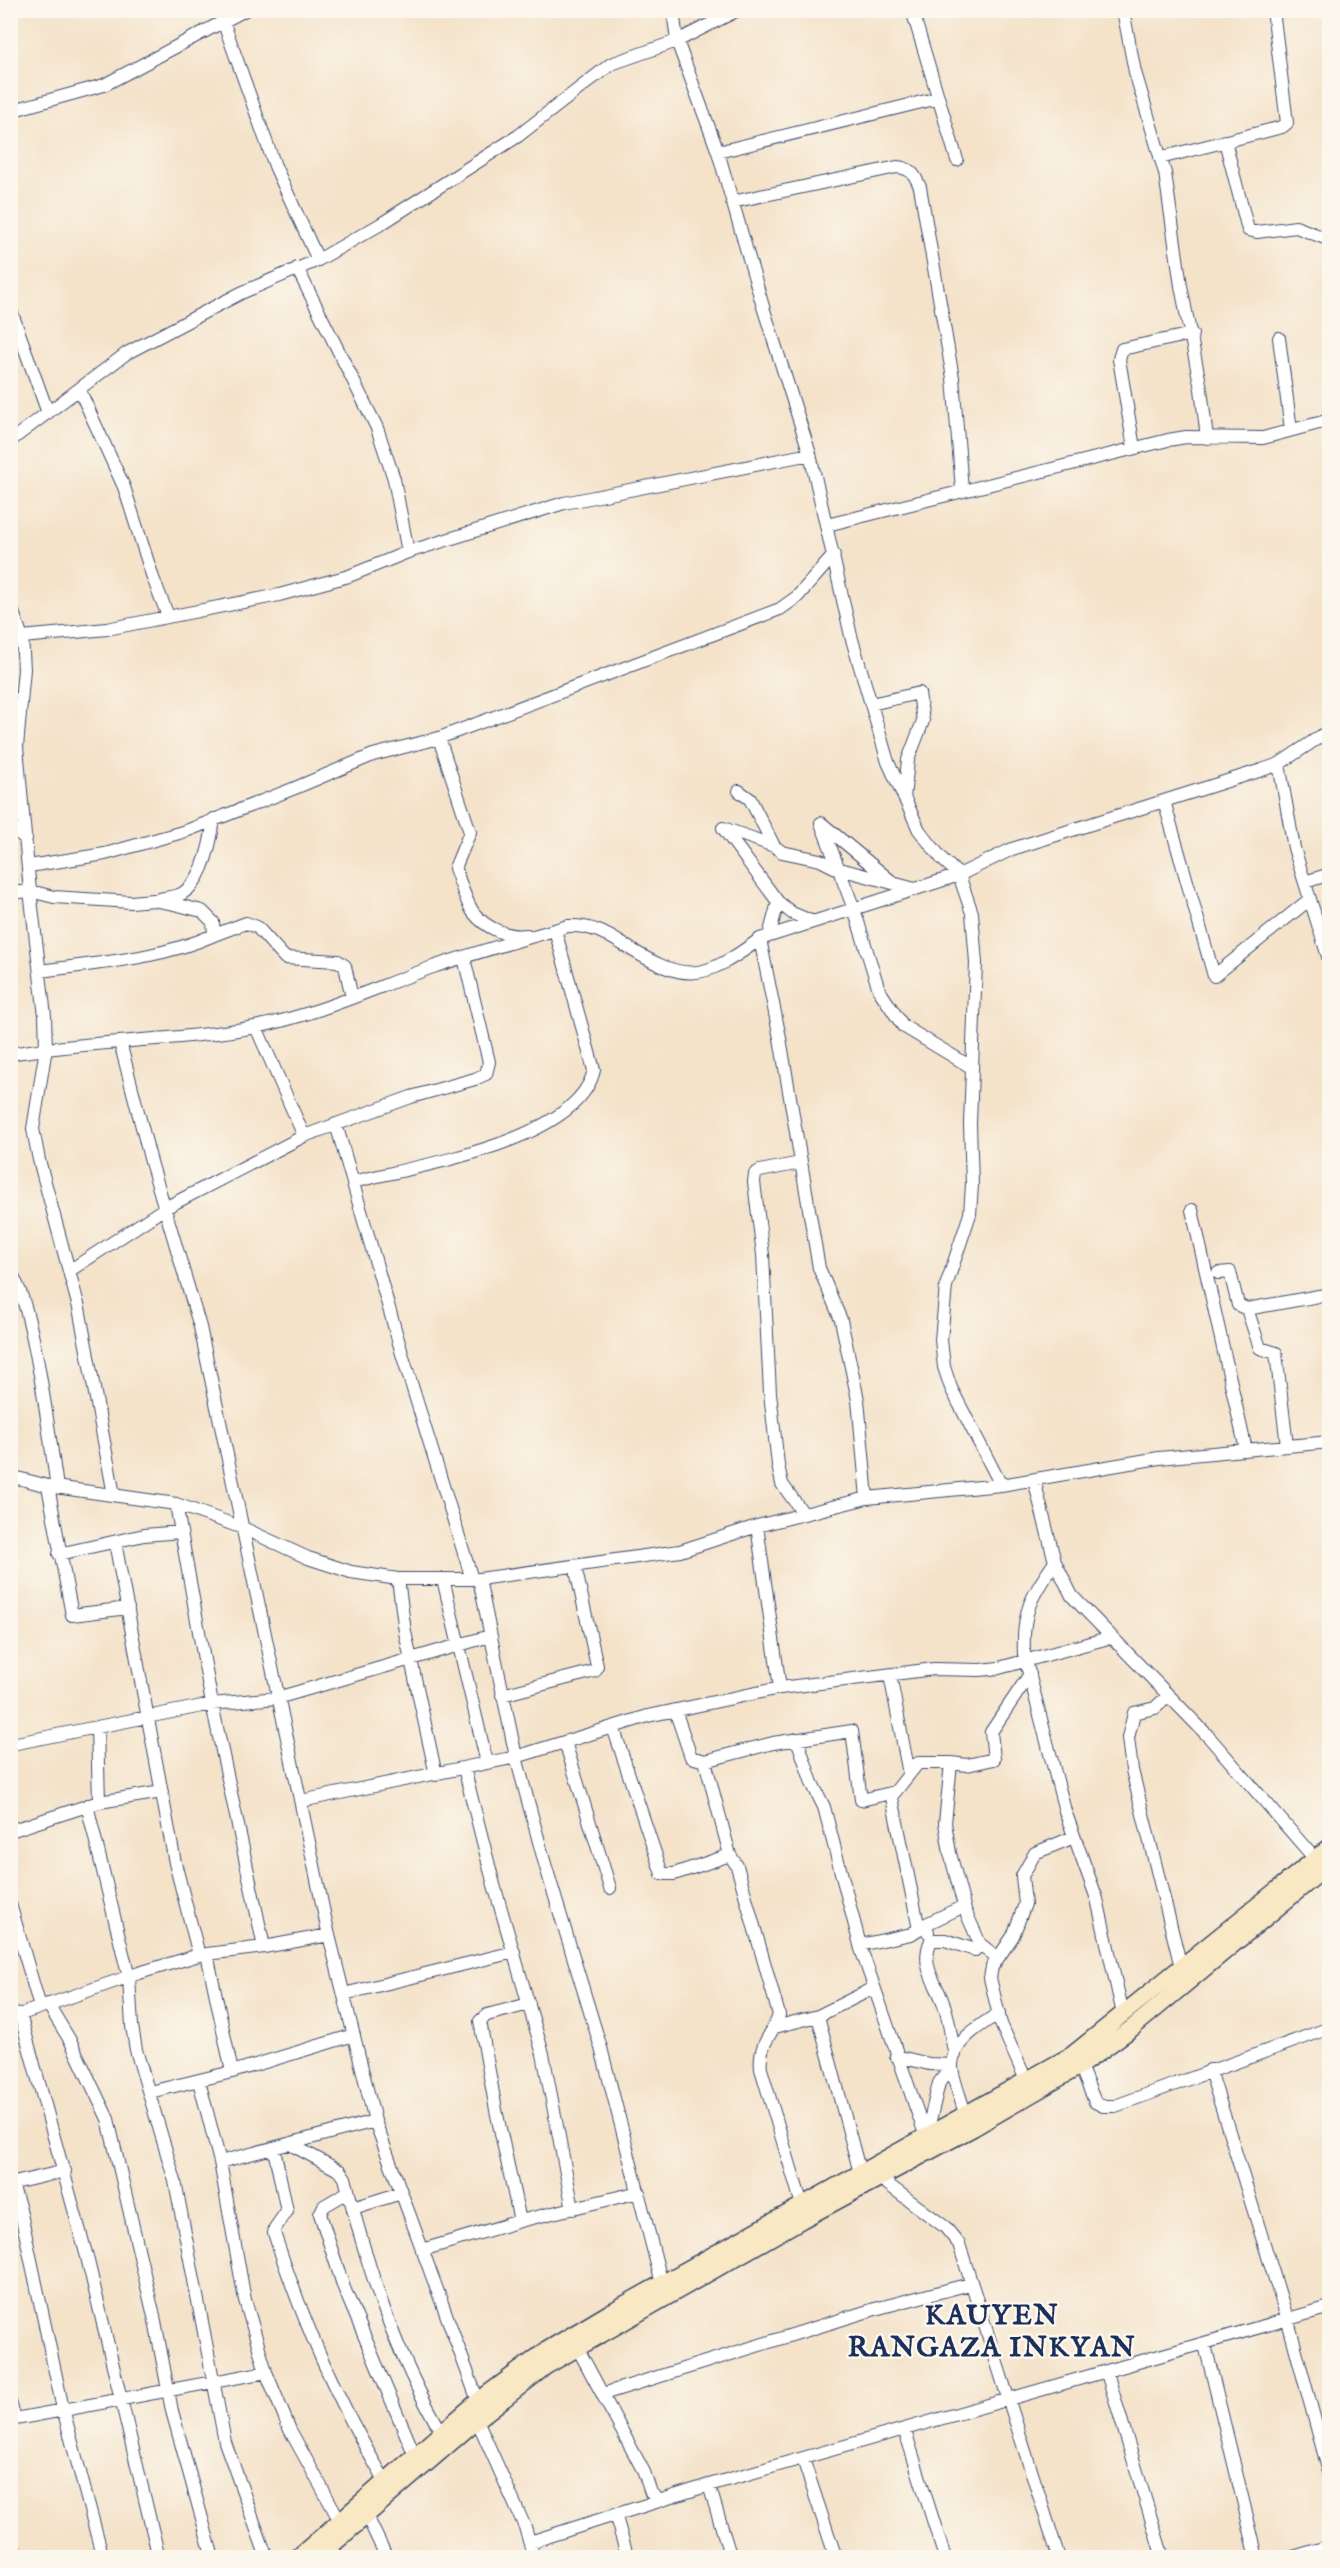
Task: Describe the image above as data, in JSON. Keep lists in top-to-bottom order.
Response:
{
  "districts": ["KAUYEN RANGAZA INKYAN"]
}
